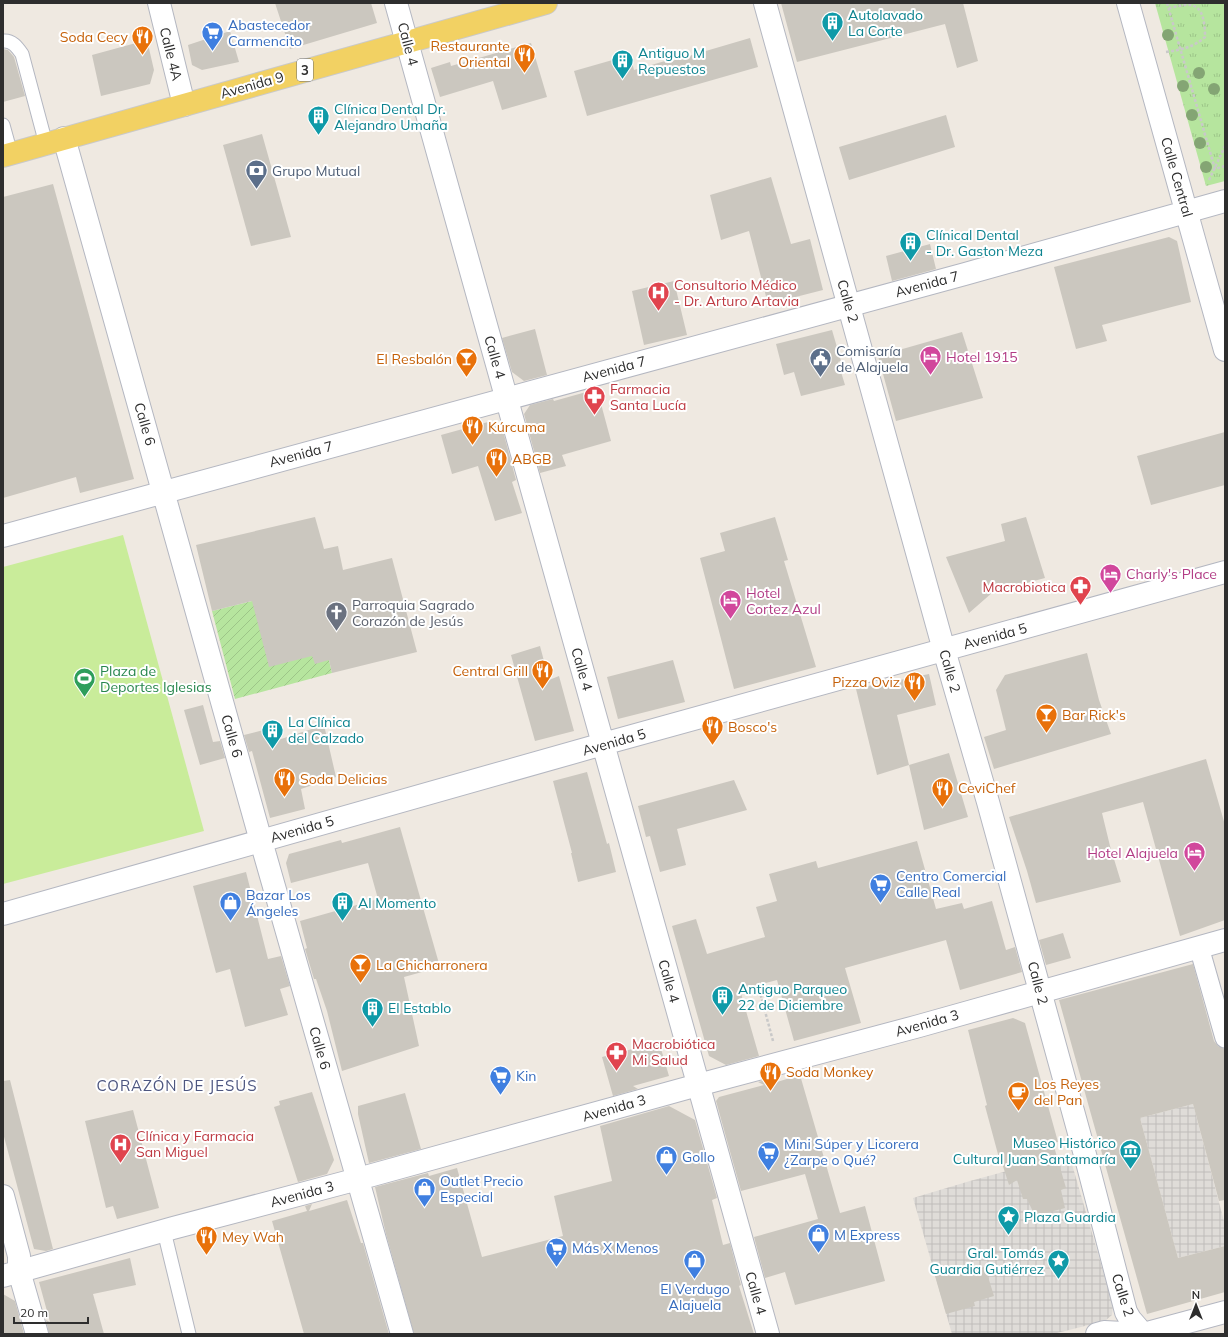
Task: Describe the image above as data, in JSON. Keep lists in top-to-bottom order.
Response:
{
  "streets": {
    "main road": ["3", "Avenida 9"],
    "street": [
      "Calle 4",
      "Calle 4A",
      "Calle Central",
      "Avenida 7",
      "Calle 2",
      "Calle 6",
      "Avenida 5",
      "Avenida 3"
    ]
  },
  "crossings": [
    ["Calle 4", "Avenida 9"],
    ["Calle 4", "Avenida 7"],
    ["Calle 4", "Avenida 5"],
    ["Calle 4", "Avenida 3"],
    ["Calle 4A", "Avenida 9"],
    ["Avenida 9", "Calle 6"],
    ["Calle Central", "Avenida 7"],
    ["Avenida 7", "Calle 2"],
    ["Avenida 7", "Calle 6"],
    ["Calle 2", "Avenida 5"],
    ["Calle 2", "Avenida 3"],
    ["Calle 6", "Avenida 5"],
    ["Calle 6", "Avenida 3"]
  ],
  "districts": ["CORAZÓN DE JESÚS"],
  "places": {
    "building": [
      "Autolavado La Corte",
      "Antiguo M Repuestos",
      "Clínica Dental Dr. Alejandro Umaña",
      "Clínical Dental - Dr. Gaston Meza",
      "La Clínica del Calzado",
      "Al Momento",
      "Antiguo Parqueo 22 de Diciembre",
      "El Establo"
    ],
    "supermarket": [
      "Abastecedor Carmencito",
      "Centro Comercial Calle Real",
      "Kin",
      "Mini Súper y Licorera ¿Zarpe o Qué?",
      "Más X Menos"
    ],
    "restaurant": [
      "Soda Cecy",
      "Restaurante Oriental",
      "Kúrcuma",
      "ABGB",
      "Central Grill",
      "Pizza Oviz",
      "Bosco's",
      "Soda Delicias",
      "CeviChef",
      "Soda Monkey",
      "Mey Wah"
    ],
    "bank": ["Grupo Mutual"],
    "hospital": ["Consultorio Médico - Dr. Arturo Artavia", "Clínica y Farmacia San Miguel"],
    "hotel": [
      "Hotel 1915",
      "Charly's Place",
      "Hotel Cortez Azul",
      "Hotel Alajuela"
    ],
    "bar": ["El Resbalón", "Bar Rick's", "La Chicharronera"],
    "public building": ["Comisaría de Alajuela"],
    "pharmacy": ["Farmacia Santa Lucía", "Macrobiotica", "Macrobiótica Mi Salud"],
    "church": ["Parroquia Sagrado Corazón de Jesús"],
    "sports": ["Plaza de Deportes Iglesias"],
    "shop": [
      "Bazar Los Ángeles",
      "Gollo",
      "Outlet Precio Especial",
      "M Express",
      "El Verdugo Alajuela"
    ],
    "cafe": ["Los Reyes del Pan"],
    "museum": ["Museo Histórico Cultural Juan Santamaría"],
    "place": ["Plaza Guardia", "Gral. Tomás Guardia Gutiérrez"]
  },
  "scale_bar": "20 m",
  "north": "top"
}
